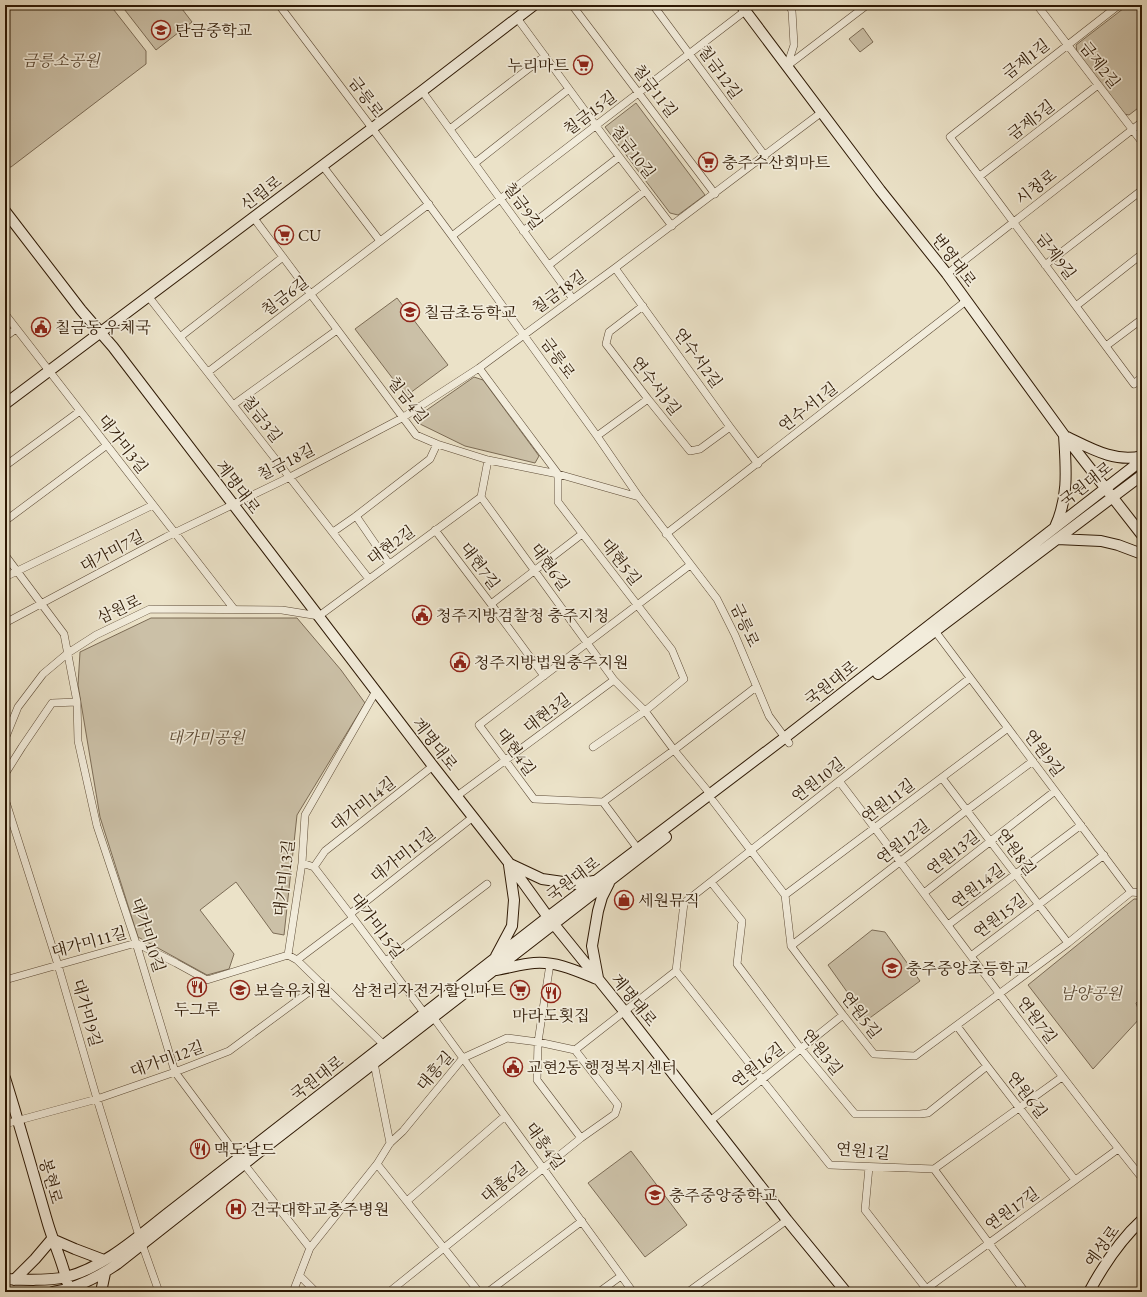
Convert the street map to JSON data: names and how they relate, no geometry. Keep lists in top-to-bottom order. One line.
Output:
{"streets":{"street":["금제1길","금제2길","칠금12길","칠금11길","금릉로","칠금15길","금제5길","칠금10길","시청로","신립로","칠금9길","금제9길","번영대로","칠금18길","칠금6길","연수서2길","연수서3길","칠금4길","연수서1길","칠금3길","대가미3길","국원대로","계명대로","대현2길","대가미7길","대현5길","대현7길","대현6길","삼원로","대현3길","대현4길","연원9길","연원10길","연원11길","대가미14길","연원12길","연원8길","연원13길","대가미11길","대가미13길","연원14길","연원15길","대가미15길","대가미10길","대가미9길","연원5길","연원7길","연원3길","대가미12길","연원16길","대흥길","연원6길","대흥4길","연원1길","봉현로","대흥6길","연원17길","예성로"]},"crossings":[["금제1길","금제2길"],["금제1길","금제9길"],["금제2길","금제5길"],["금제2길","시청로"],["칠금12길","칠금15길"],["칠금12길","칠금18길"],["칠금11길","칠금15길"],["칠금11길","칠금18길"],["금릉로","칠금15길"],["금릉로","신립로"],["금릉로","칠금18길"],["금릉로","칠금6길"],["금릉로","칠금4길"],["금릉로","연수서1길"],["금릉로","국원대로"],["금릉로","대현4길"],["칠금15길","칠금10길"],["칠금15길","칠금9길"],["칠금15길","번영대로"],["금제5길","금제9길"],["칠금10길","신립로"],["칠금10길","칠금18길"],["시청로","금제9길"],["시청로","번영대로"],["신립로","칠금9길"],["신립로","칠금4길"],["신립로","칠금3길"],["신립로","대가미3길"],["신립로","계명대로"],["칠금9길","칠금18길"],["번영대로","칠금18길"],["번영대로","연수서1길"],["번영대로","국원대로"],["칠금18길","연수서2길"],["칠금18길","칠금4길"],["칠금18길","칠금3길"],["칠금18길","계명대로"],["칠금18길","대가미7길"],["칠금6길","칠금4길"],["칠금6길","칠금3길"],["연수서2길","연수서3길"],["연수서2길","연수서1길"],["칠금4길","대현5길"],["칠금3길","대현2길"],["대가미3길","대가미7길"],["대가미3길","삼원로"],["국원대로","계명대로"],["국원대로","대현6길"],["국원대로","연원9길"],["국원대로","대가미15길"],["국원대로","대가미10길"],["국원대로","대가미9길"],["국원대로","대흥4길"],["국원대로","봉현로"],["계명대로","대현2길"],["계명대로","대가미7길"],["계명대로","삼원로"],["계명대로","대현3길"],["계명대로","대가미14길"],["계명대로","대가미11길"],["계명대로","대가미13길"],["계명대로","연원16길"],["대현2길","대현7길"],["대현2길","대현6길"],["대현2길","삼원로"],["대가미7길","대가미10길"],["대현5길","대현6길"],["대현5길","대현4길"],["대현7길","대현4길"],["대현6길","대현3길"],["대현6길","대현4길"],["삼원로","대가미10길"],["대현3길","대현4길"],["연원9길","연원10길"],["연원9길","연원11길"],["연원9길","연원12길"],["연원9길","연원13길"],["연원9길","연원14길"],["연원9길","연원15길"],["연원9길","연원5길"],["연원10길","연원7길"],["연원10길","연원3길"],["연원10길","연원1길"],["연원11길","연원8길"],["연원11길","연원7길"],["대가미14길","대가미15길"],["연원12길","연원8길"],["연원12길","연원5길"],["연원12길","연원7길"],["연원8길","연원13길"],["연원8길","연원14길"],["연원8길","연원15길"],["연원8길","연원5길"],["연원13길","연원7길"],["대가미11길","대가미13길"],["대가미11길","대가미15길"],["대가미11길","대가미10길"],["대가미11길","대가미9길"],["연원14길","연원7길"],["연원15길","연원7길"],["대가미15길","대흥4길"],["대가미10길","대가미12길"],["대가미10길","대흥길"],["대가미9길","대가미12길"],["연원5길","연원7길"],["연원5길","연원16길"],["연원5길","연원6길"],["연원7길","연원17길"],["연원3길","연원16길"],["연원3길","연원6길"],["대가미12길","봉현로"],["연원16길","연원1길"],["대흥길","대흥4길"],["대흥길","대흥6길"],["연원6길","연원17길"],["대흥4길","대흥6길"]],"parks":["금릉소공원","대가미공원","남양공원"],"places":{"school or university":["탄금중학교","칠금초등학교","충주중앙초등학교","보슬유치원","충주중앙중학교"],"supermarket":["누리마트","충주수산회마트","CU","삼천리자전거할인마트"],"public building":["칠금동 우체국","청주지방검찰청 충주지청","청주지방법원충주지원","교현2동 행정복지센터"],"shop":["세원뮤직"],"restaurant":["두그루","마라도횟집","맥도날드"],"hospital":["건국대학교충주병원"]}}
